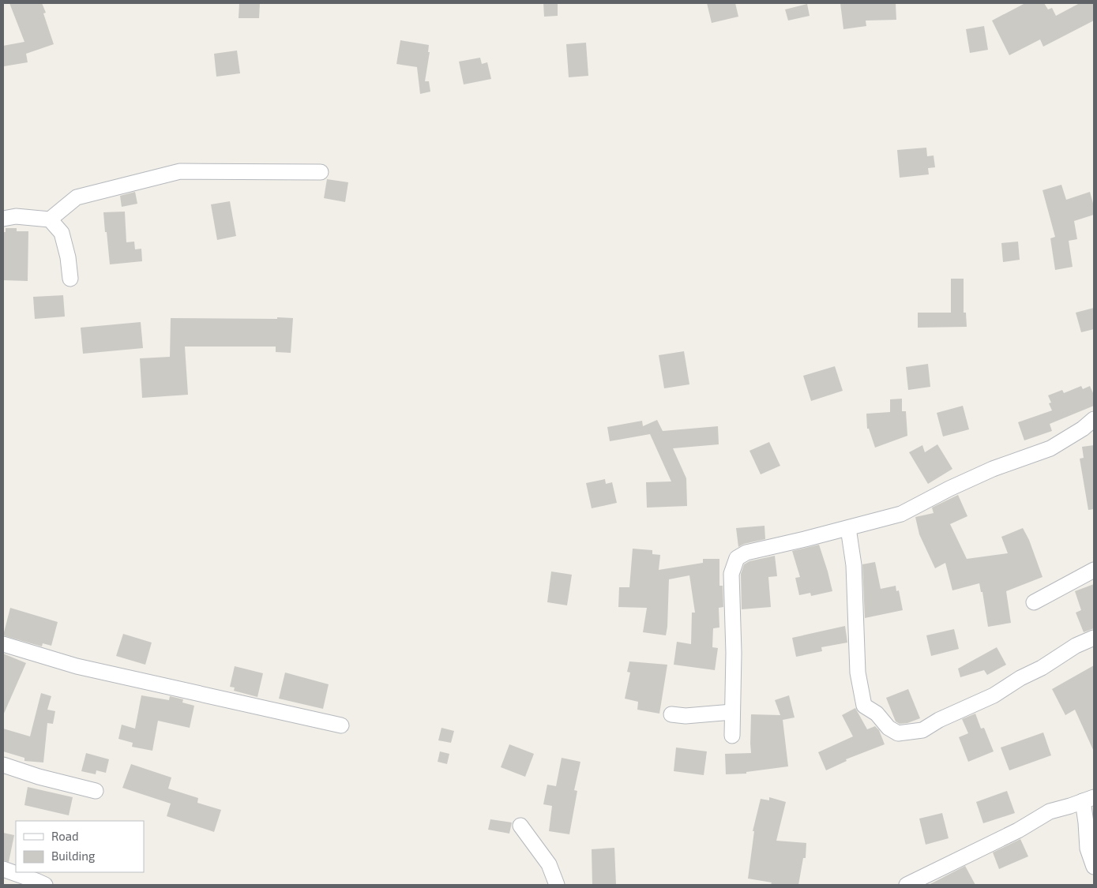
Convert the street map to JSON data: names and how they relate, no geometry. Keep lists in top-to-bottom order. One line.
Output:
{"legend":["Road","Building"]}
